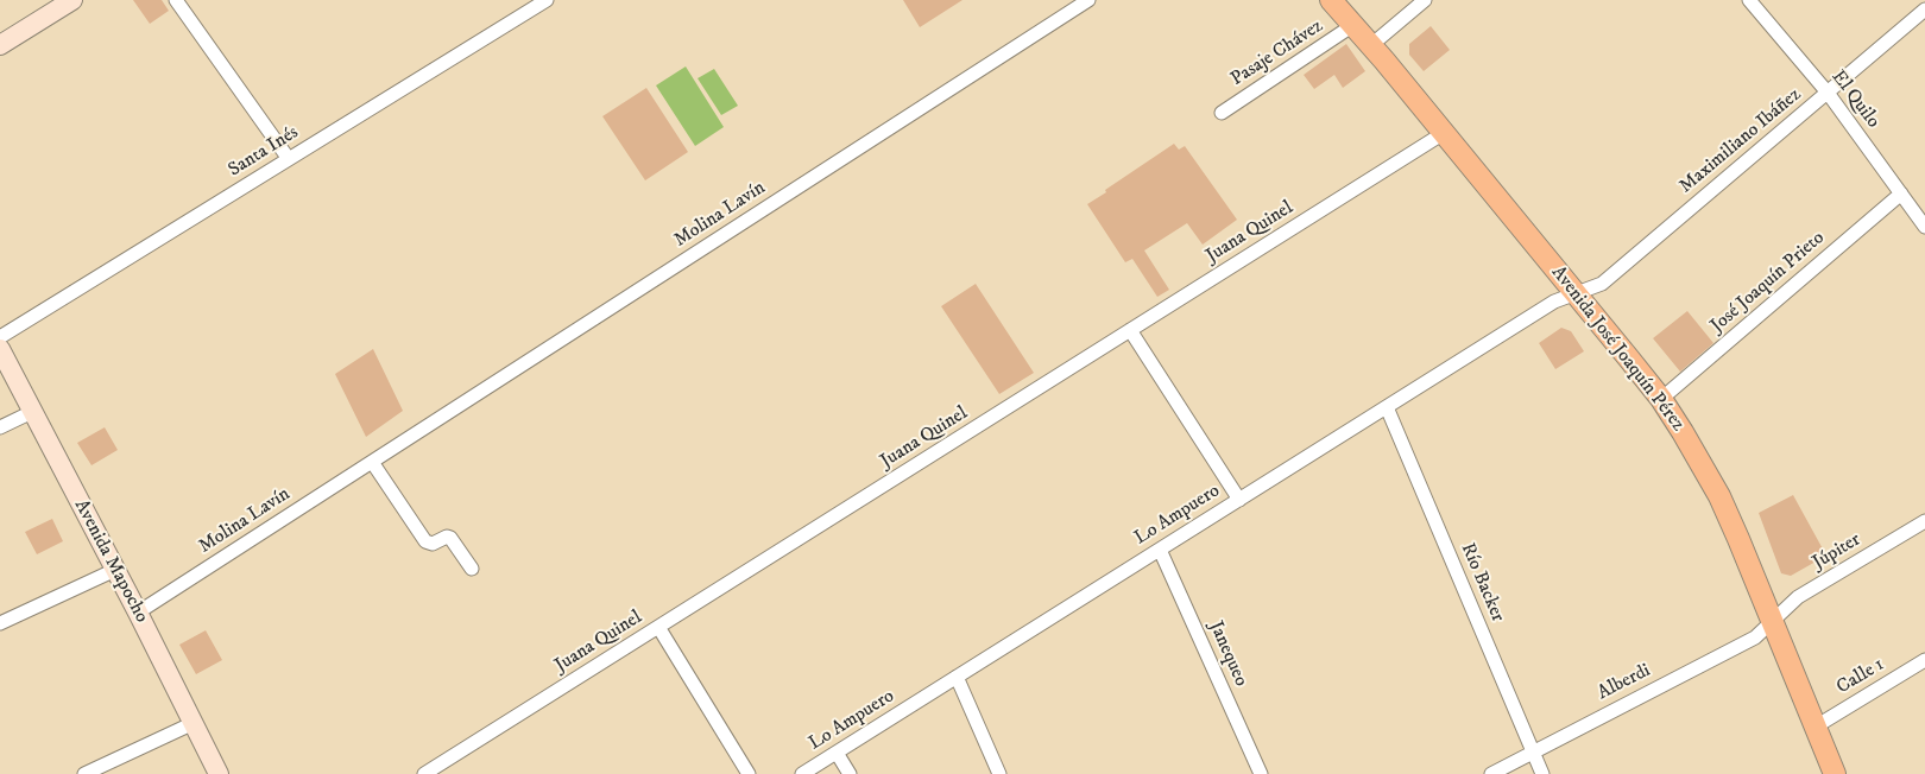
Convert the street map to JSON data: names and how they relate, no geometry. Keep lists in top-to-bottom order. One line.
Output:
{"streets":{"main road":["Avenida José Joaquín Pérez","Avenida Mapocho"],"street":["Pasaje Chávez","El Quilo","Maximiliano Ibáñez","Santa Inés","Molina Lavín","Juana Quinel","José Joaquín Prieto","Lo Ampuero","Júpiter","Río Backer","Janequeo","Calle 1","Alberdi"]},"crossings":[["Pasaje Chávez","Avenida José Joaquín Pérez"],["El Quilo","Maximiliano Ibáñez"],["El Quilo","José Joaquín Prieto"],["Maximiliano Ibáñez","Avenida José Joaquín Pérez"],["Maximiliano Ibáñez","Lo Ampuero"],["Molina Lavín","Avenida Mapocho"],["Juana Quinel","Avenida José Joaquín Pérez"],["José Joaquín Prieto","Avenida José Joaquín Pérez"],["Avenida José Joaquín Pérez","Lo Ampuero"],["Avenida José Joaquín Pérez","Júpiter"],["Avenida José Joaquín Pérez","Calle 1"],["Avenida José Joaquín Pérez","Alberdi"],["Lo Ampuero","Río Backer"],["Lo Ampuero","Janequeo"],["Júpiter","Alberdi"],["Río Backer","Alberdi"]]}
